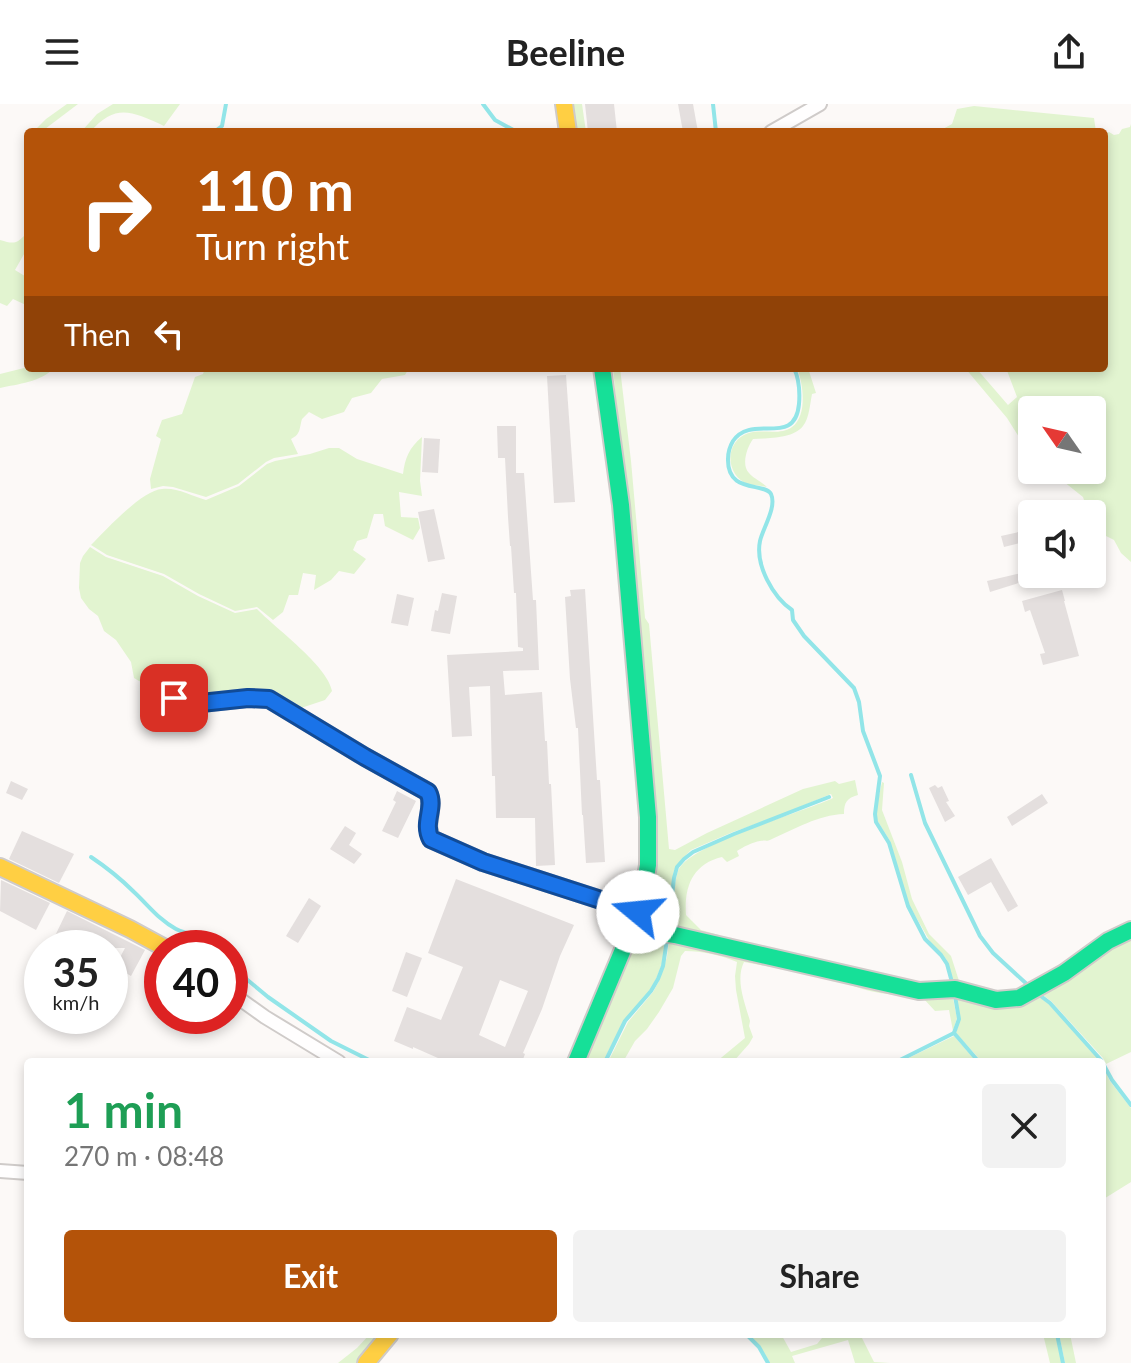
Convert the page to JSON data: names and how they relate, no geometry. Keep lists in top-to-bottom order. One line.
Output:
{"north":"top left","page":{"header":"Beeline","turn":["110 m","Turn right"],"then":"Then","speed":"35 km/h","limit":"40","heading":["1 min","270 m · 08:48"],"buttons":["Exit","Share"]}}
